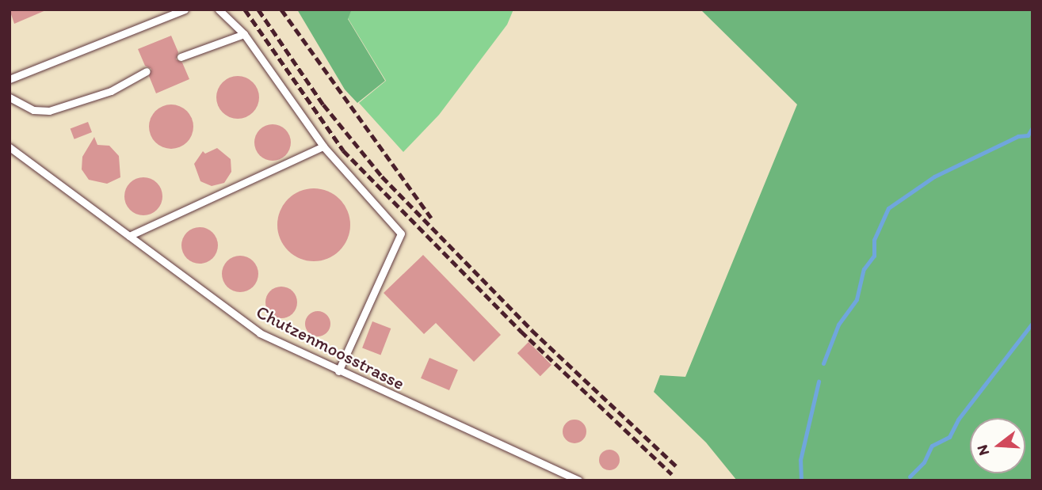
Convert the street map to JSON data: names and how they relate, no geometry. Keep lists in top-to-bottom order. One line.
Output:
{"streets":{"lane":["Chutzenmoosstrasse"]},"north":"left"}
